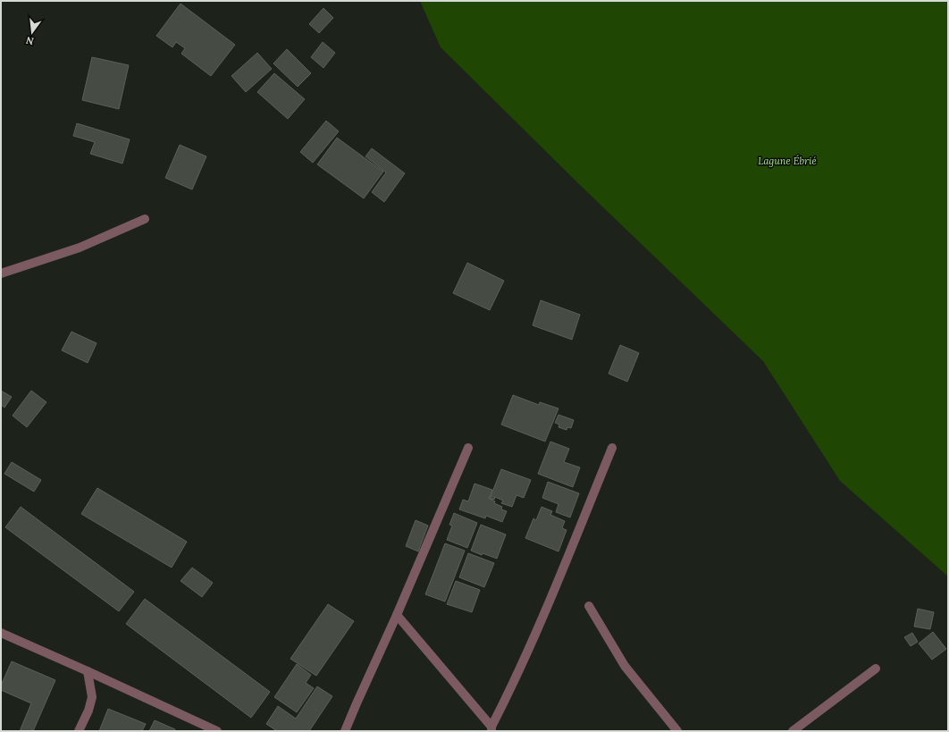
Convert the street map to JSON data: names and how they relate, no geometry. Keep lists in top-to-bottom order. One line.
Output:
{"water":["Lagune Ébrié"],"north":"bottom"}
